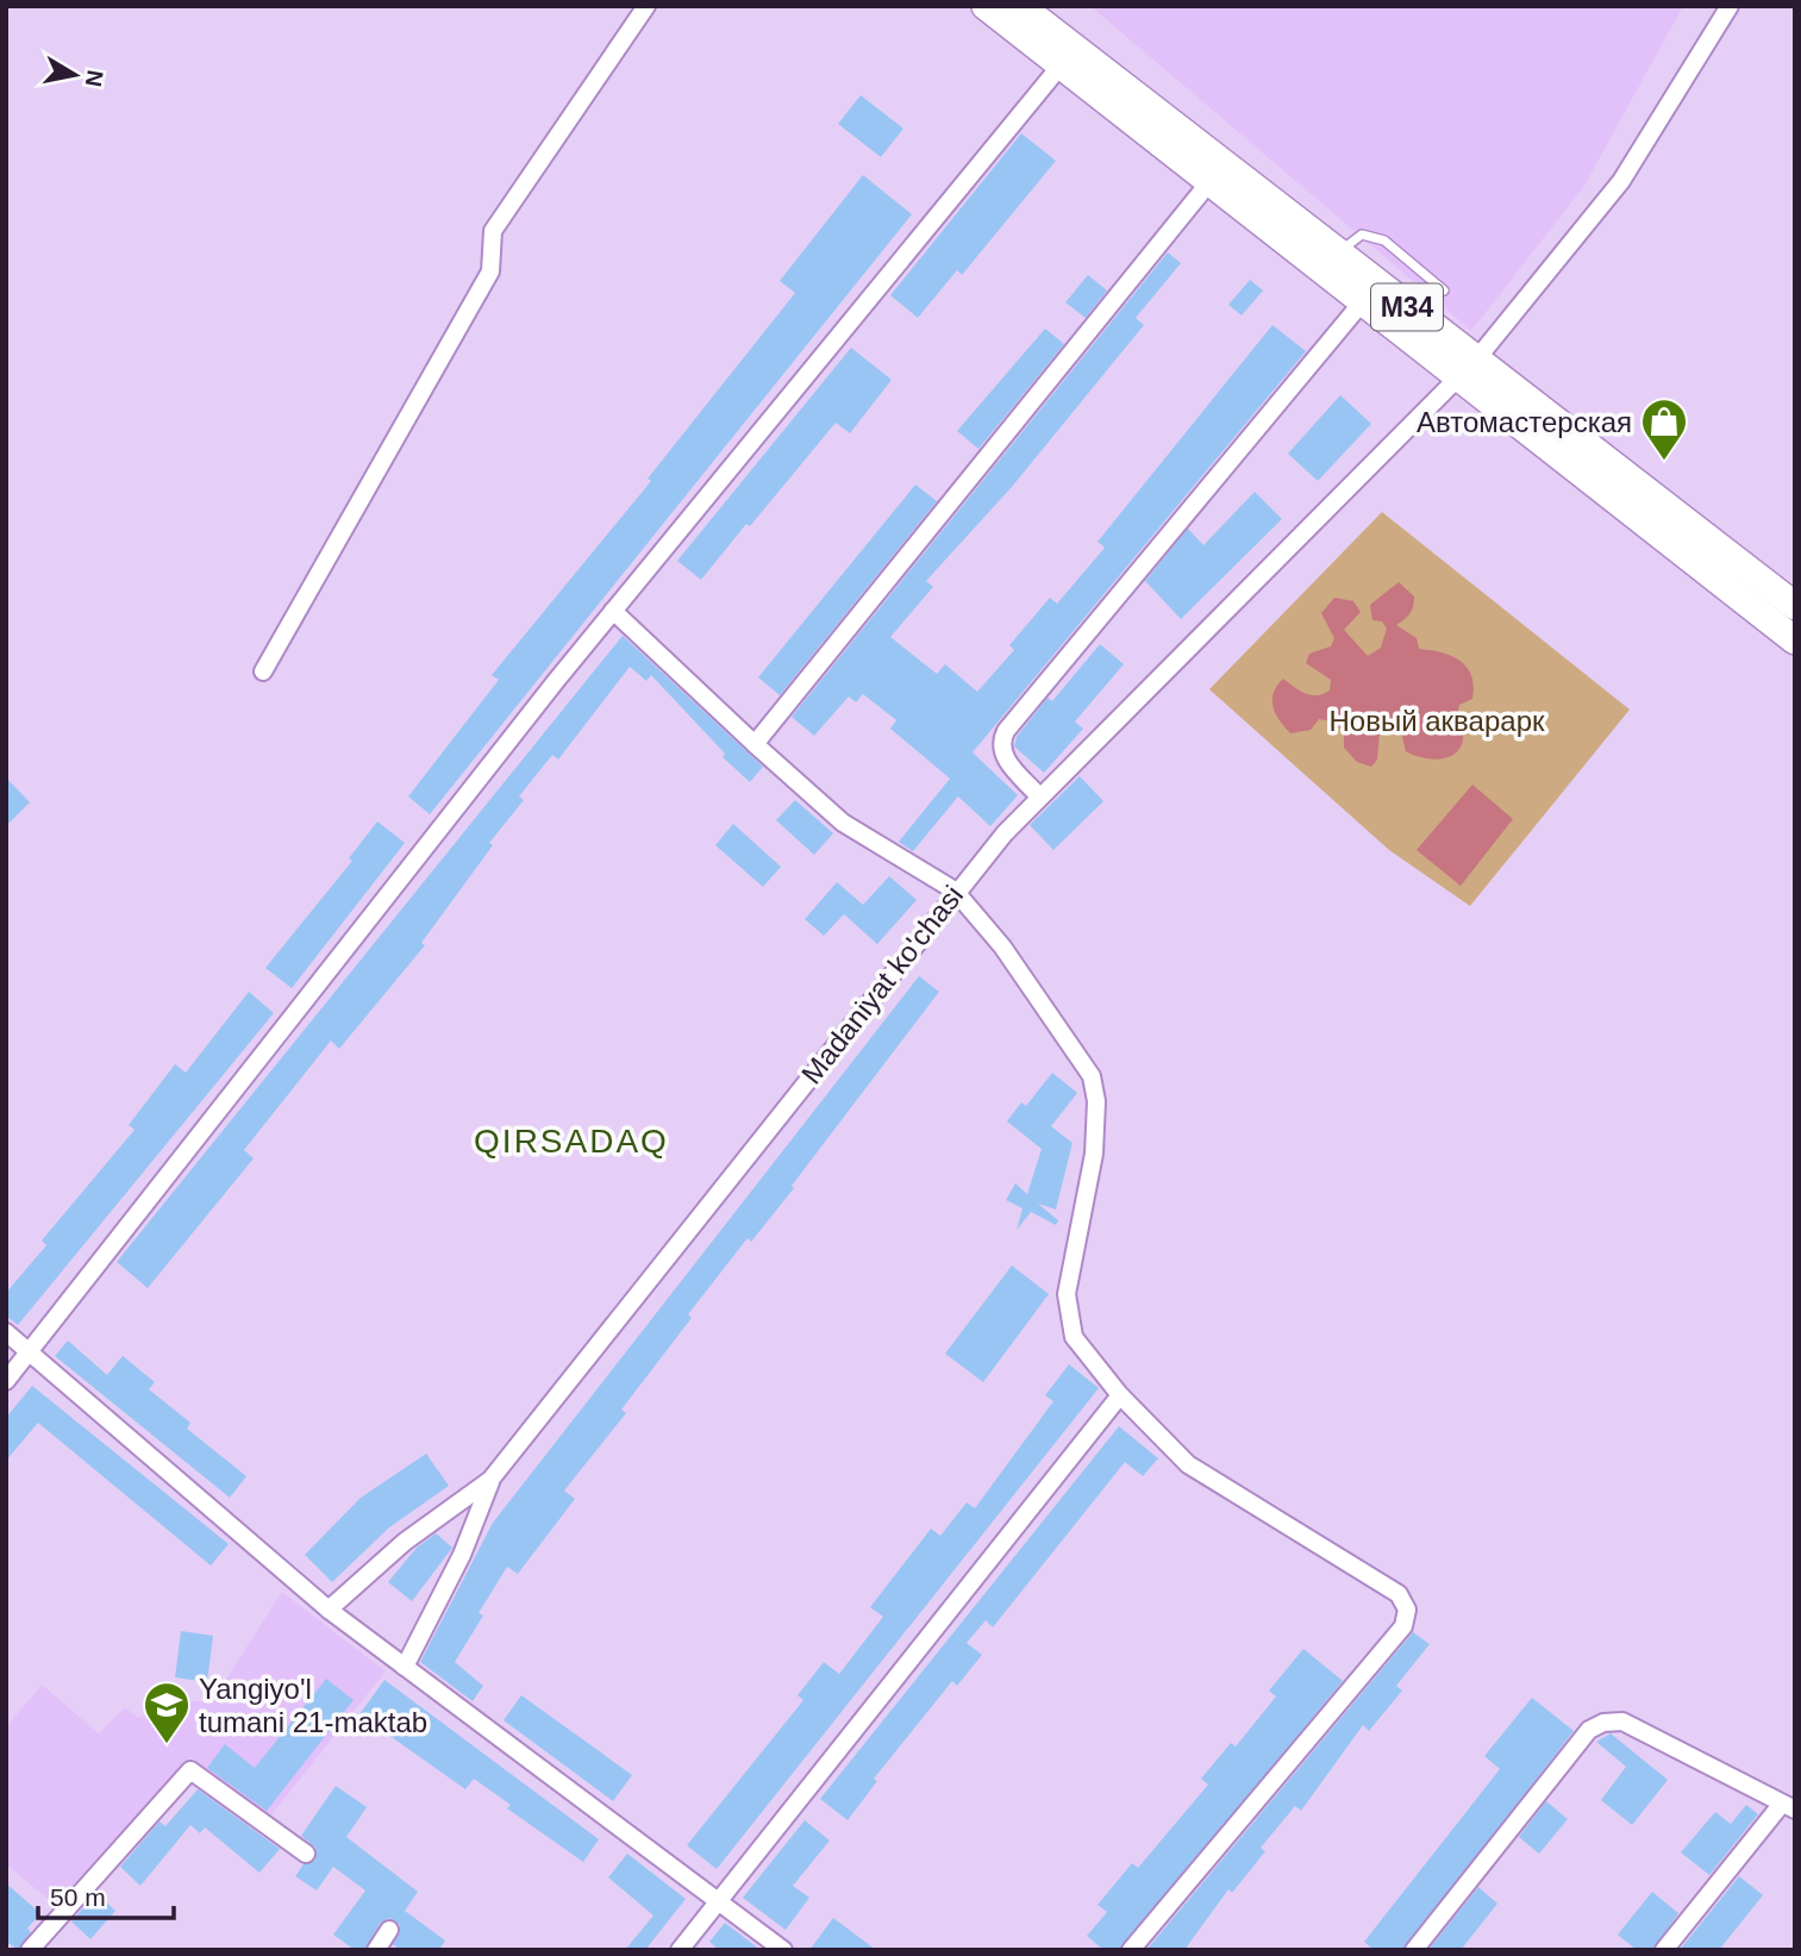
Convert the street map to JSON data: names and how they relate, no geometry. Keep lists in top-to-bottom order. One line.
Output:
{"streets":{"main road":["M34"],"street":["Madaniyat ko'chasi"]},"crossings":[["M34","Madaniyat ko'chasi"]],"districts":["QIRSADAQ"],"parks":["Новый акварарк"],"places":{"shop":["Автомастерская"],"school or university":["Yangiyo'l tumani 21-maktab"]},"scale_bar":"50 m","north":"right"}
